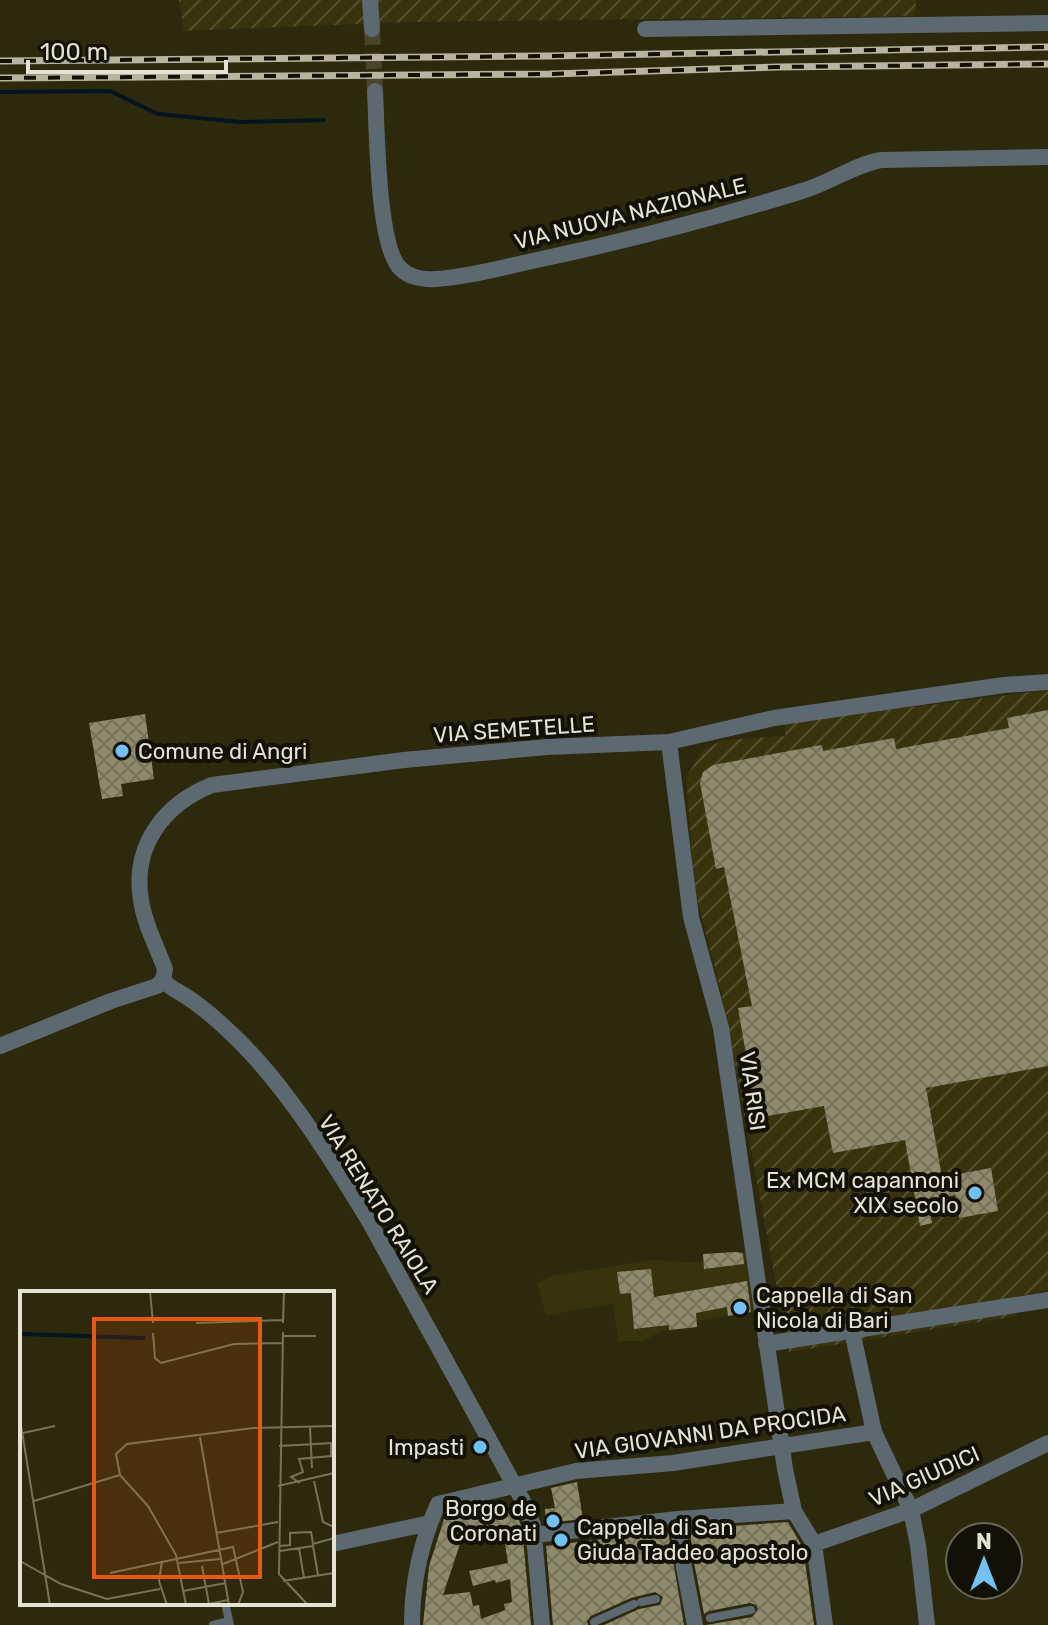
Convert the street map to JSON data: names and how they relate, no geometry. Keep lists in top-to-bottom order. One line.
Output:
{"streets":{"street":["VIA NUOVA NAZIONALE","VIA SEMETELLE","VIA RISI","VIA RENATO RAIOLA","VIA GIOVANNI DA PROCIDA","VIA GIUDICI"]},"crossings":[["VIA SEMETELLE","VIA RISI"],["VIA SEMETELLE","VIA RENATO RAIOLA"],["VIA RISI","VIA GIOVANNI DA PROCIDA"],["VIA RENATO RAIOLA","VIA GIOVANNI DA PROCIDA"],["VIA GIOVANNI DA PROCIDA","VIA GIUDICI"]],"places":["Comune di Angri","Ex MCM capannoni XIX secolo","Cappella di San Nicola di Bari","Impasti","Borgo de Coronati","Cappella di San Giuda Taddeo apostolo"],"scale_bar":"100 m","north":"top"}
